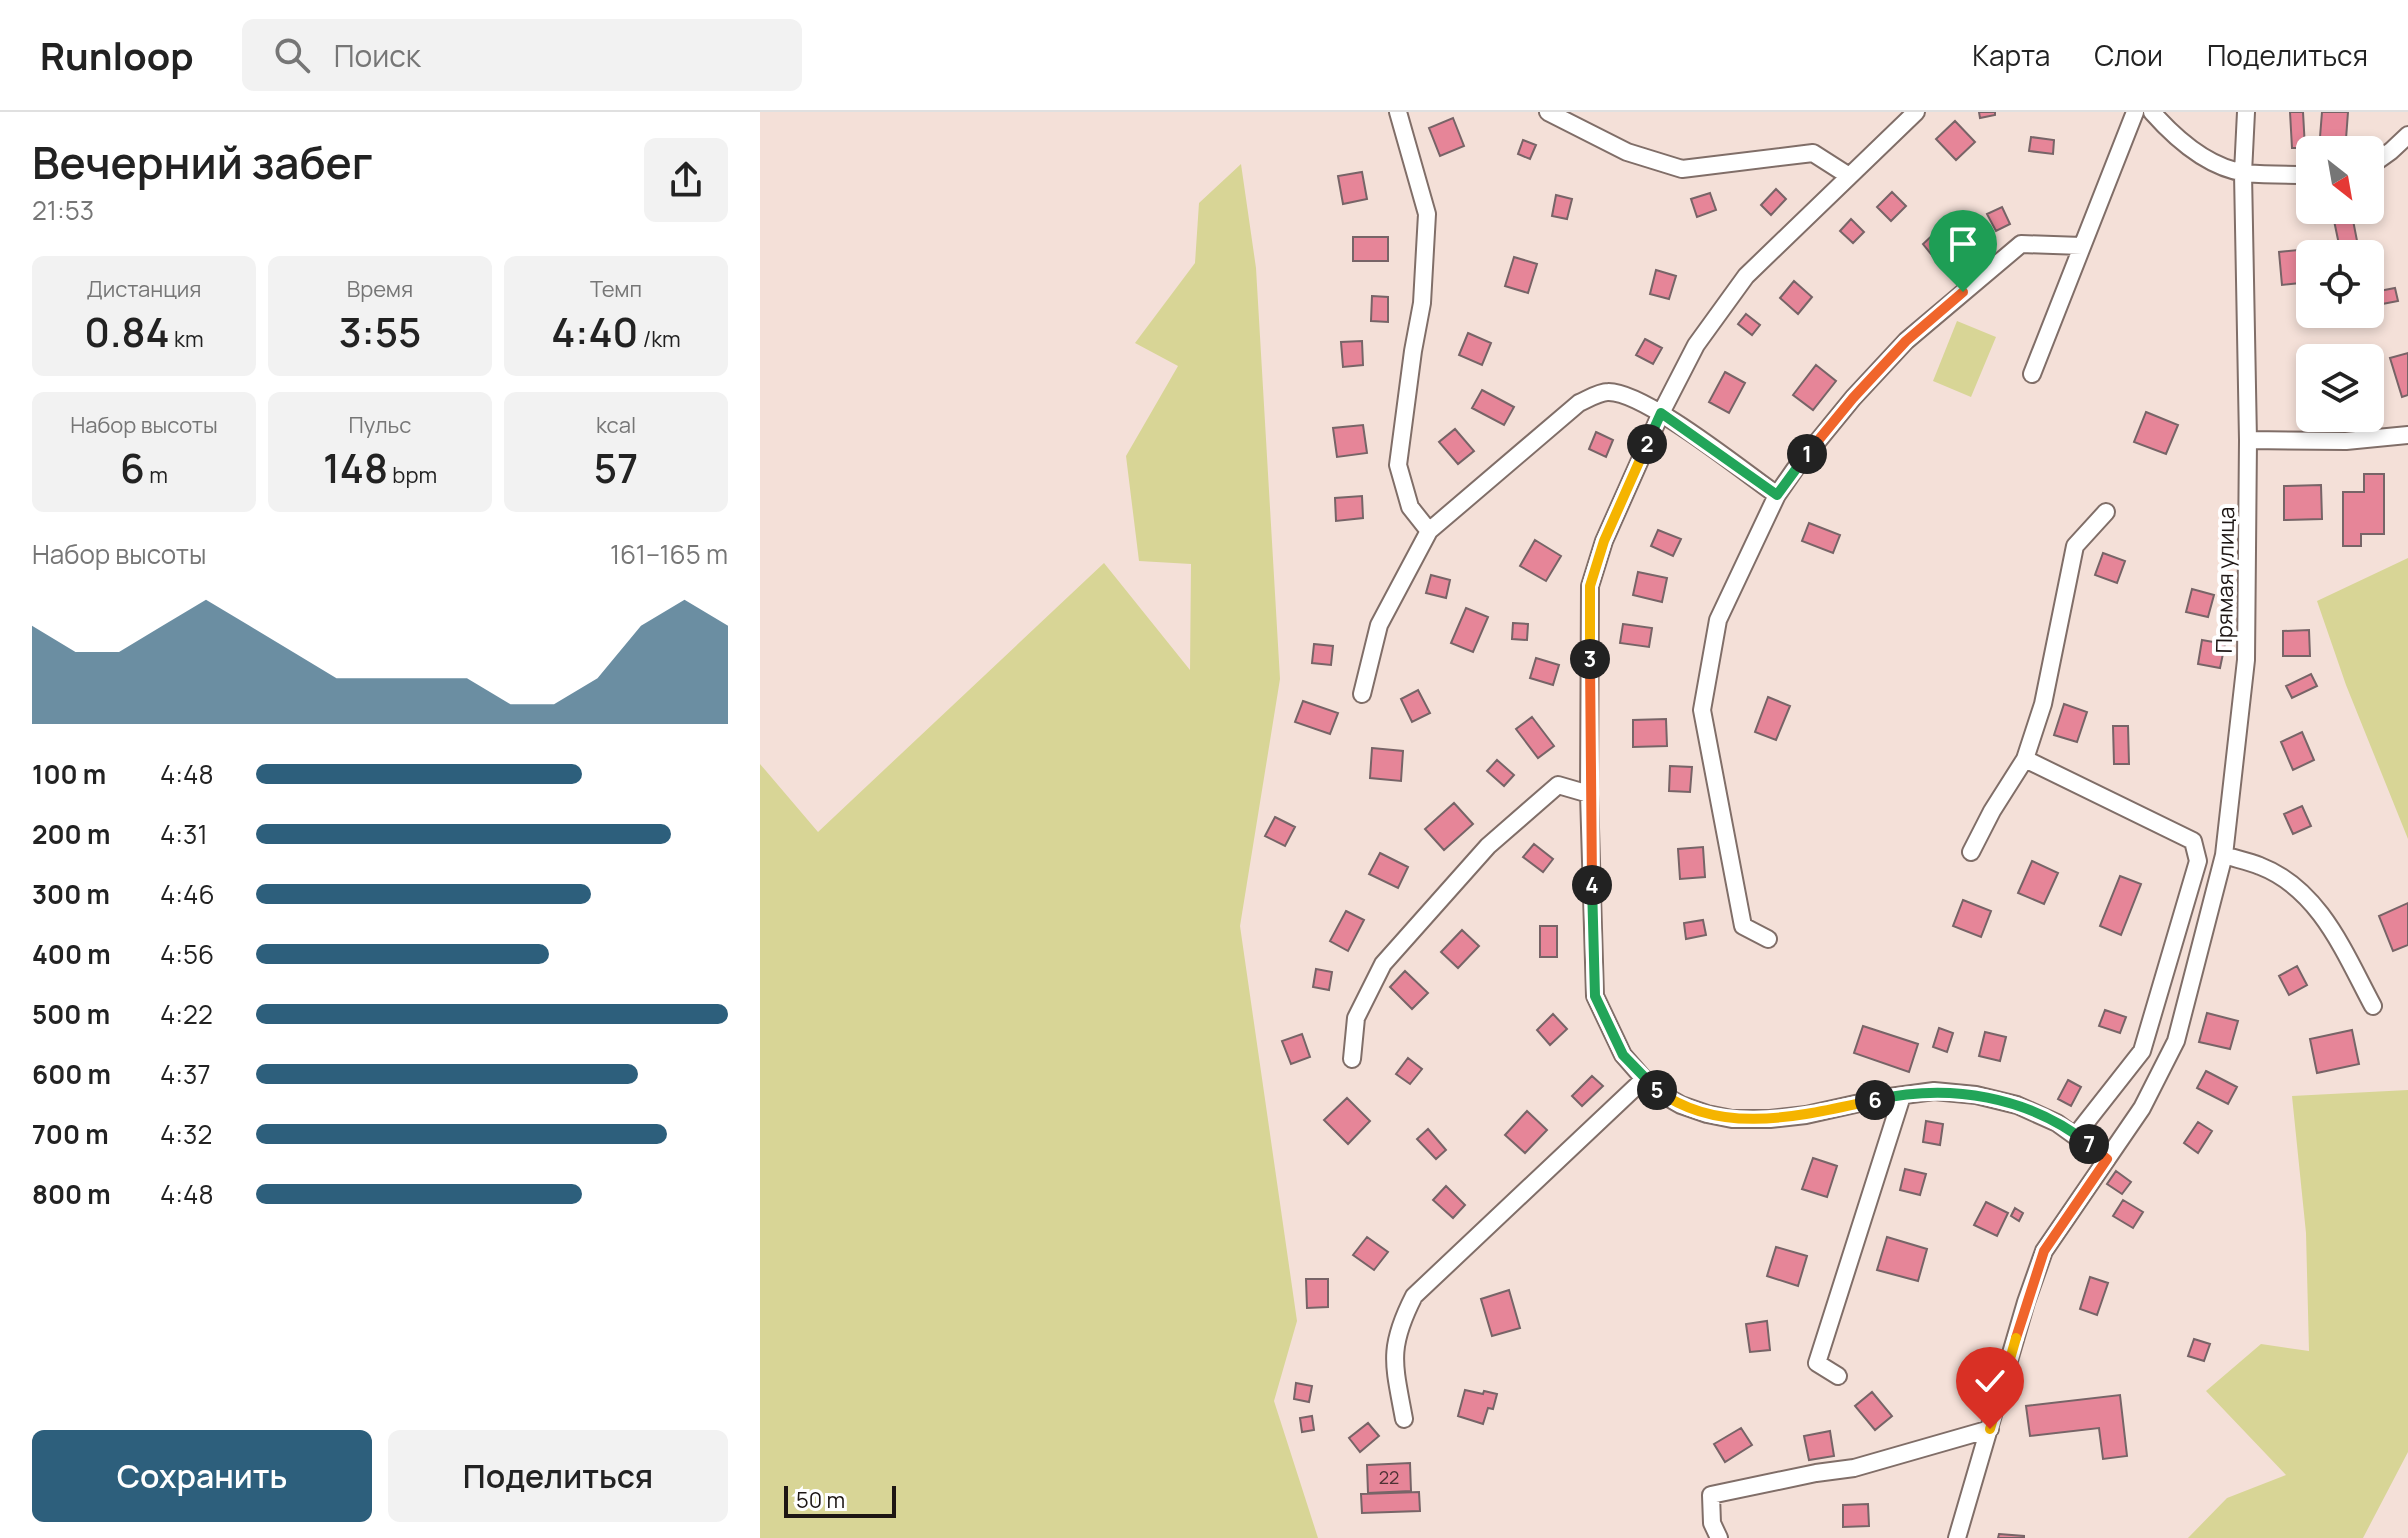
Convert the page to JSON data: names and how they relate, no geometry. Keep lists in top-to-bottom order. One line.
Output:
{"streets":{"street":["Прямая улица"]},"house_numbers":["22"],"scale_bar":"50 m","north":"bottom right","page":{"header":"Runloop","search":"Поиск","nav":["Карта","Слои","Поделиться"],"heading":["Вечерний забег","21:53"],"stats":[["Дистанция","0.84 km"],["Время","3:55"],["Темп","4:40 /km"],["Набор высоты","6 m"],["Пульс","148 bpm"],["kcal","57"]],"pins":["2","1","3","4","5","6","7"],"chart":["Набор высоты","161–165 m"],"list":[{"name":"100 m","note":"4:48"},{"name":"200 m","note":"4:31"},{"name":"300 m","note":"4:46"},{"name":"400 m","note":"4:56"},{"name":"500 m","note":"4:22"},{"name":"600 m","note":"4:37"},{"name":"700 m","note":"4:32"},{"name":"800 m","note":"4:48"}],"buttons":["Сохранить","Поделиться"],"scale":"50 m"}}
